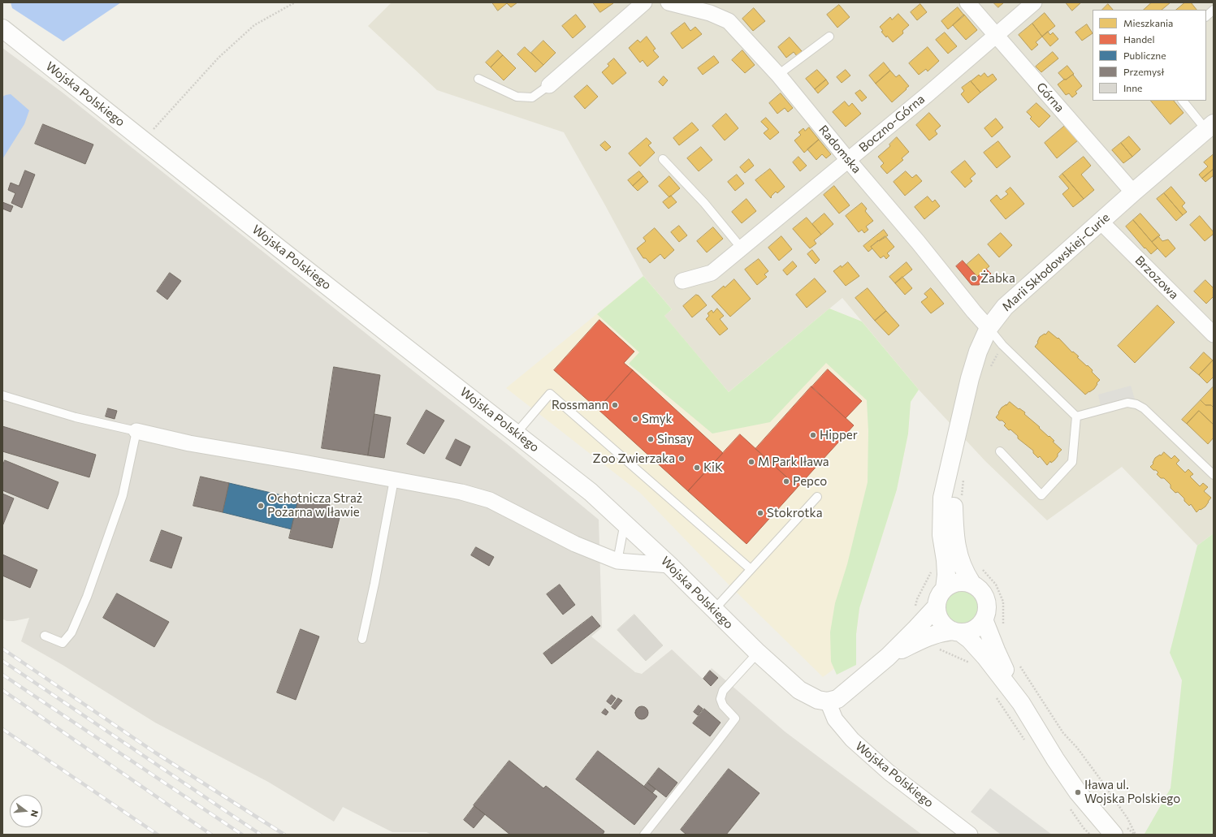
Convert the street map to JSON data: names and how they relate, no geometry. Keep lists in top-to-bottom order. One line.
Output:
{"streets":{"street":["Wojska Polskiego","Górna","Boczno-Górna","Radomska","Marii Skłodowskiej-Curie","Brzozowa"]},"crossings":[["Górna","Boczno-Górna"],["Górna","Marii Skłodowskiej-Curie"],["Boczno-Górna","Radomska"],["Radomska","Marii Skłodowskiej-Curie"],["Marii Skłodowskiej-Curie","Brzozowa"]],"places":["Żabka","Rossmann","Smyk","Hipper","Sinsay","Zoo Zwierzaka","M Park Iława","KiK","Pepco","Ochotnicza Straż Pożarna w Iławie","Stokrotka","Iława ul. Wojska Polskiego"],"legend":["Mieszkania","Handel","Publiczne","Przemysł","Inne"],"north":"right"}
